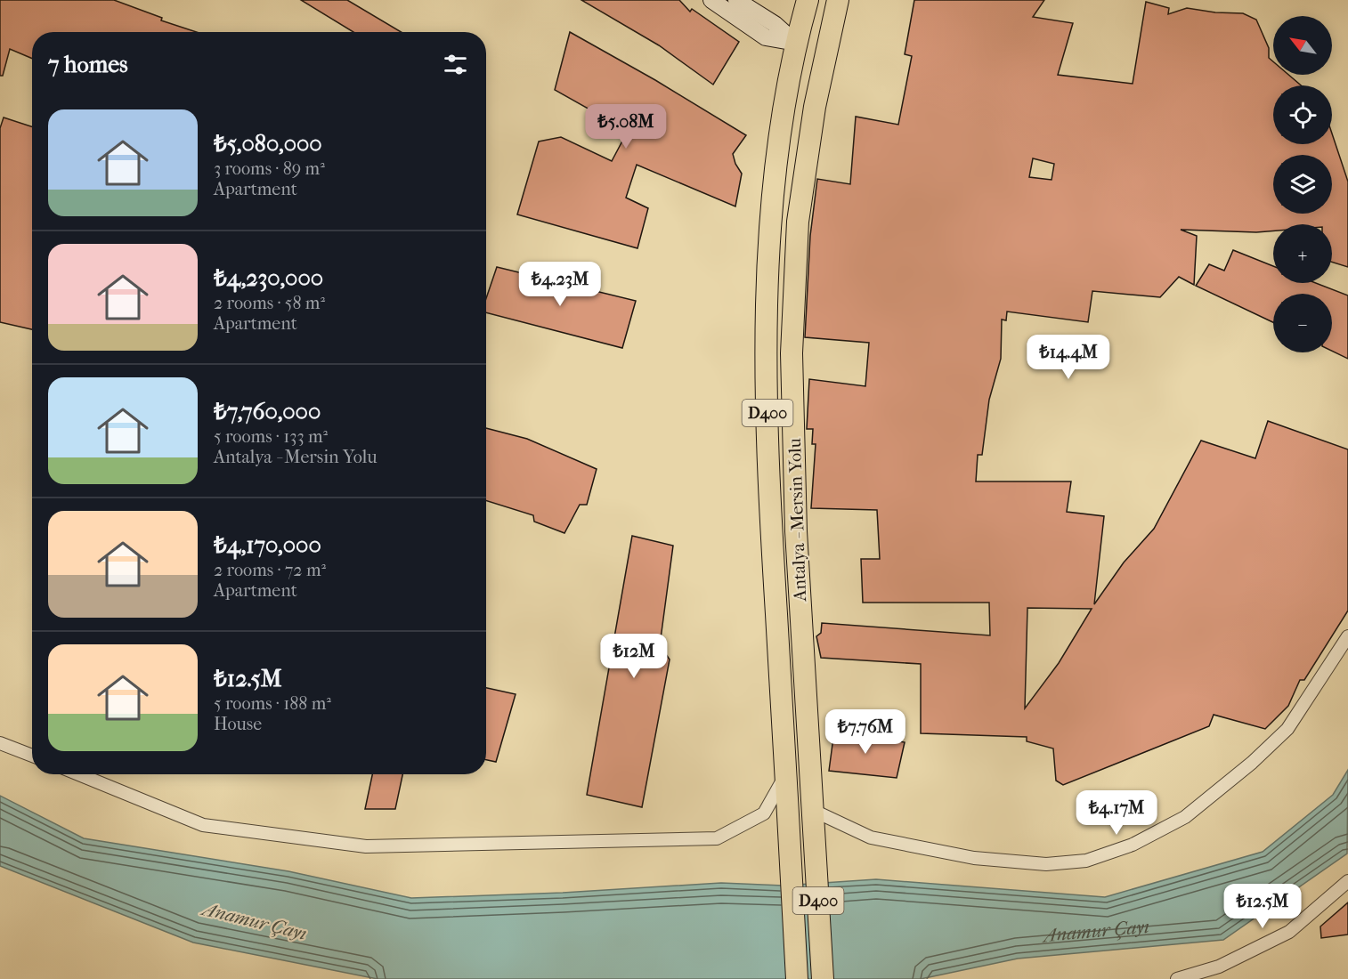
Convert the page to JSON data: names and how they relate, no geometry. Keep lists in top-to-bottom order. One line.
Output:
{"streets":{"highway":["D400","Antalya - Mersin Yolu"]},"water":["Anamur Çayı"],"north":"top left","page":{"map_buttons":["+","−"],"heading":"7 homes","list":[{"name":"₺5,080,000","note":"3 rooms · 89 m² · Apartment"},{"name":"₺4,230,000","note":"2 rooms · 58 m² · Apartment"},{"name":"₺7,760,000","note":"5 rooms · 133 m² · Antalya - Mersin Yolu"},{"name":"₺4,170,000","note":"2 rooms · 72 m² · Apartment"},{"name":"₺12.5M","note":"5 rooms · 188 m² · House"}],"price":["₺5.08M","₺4.23M","₺14.4M","₺12M","₺7.76M","₺4.17M","₺12.5M"]}}
